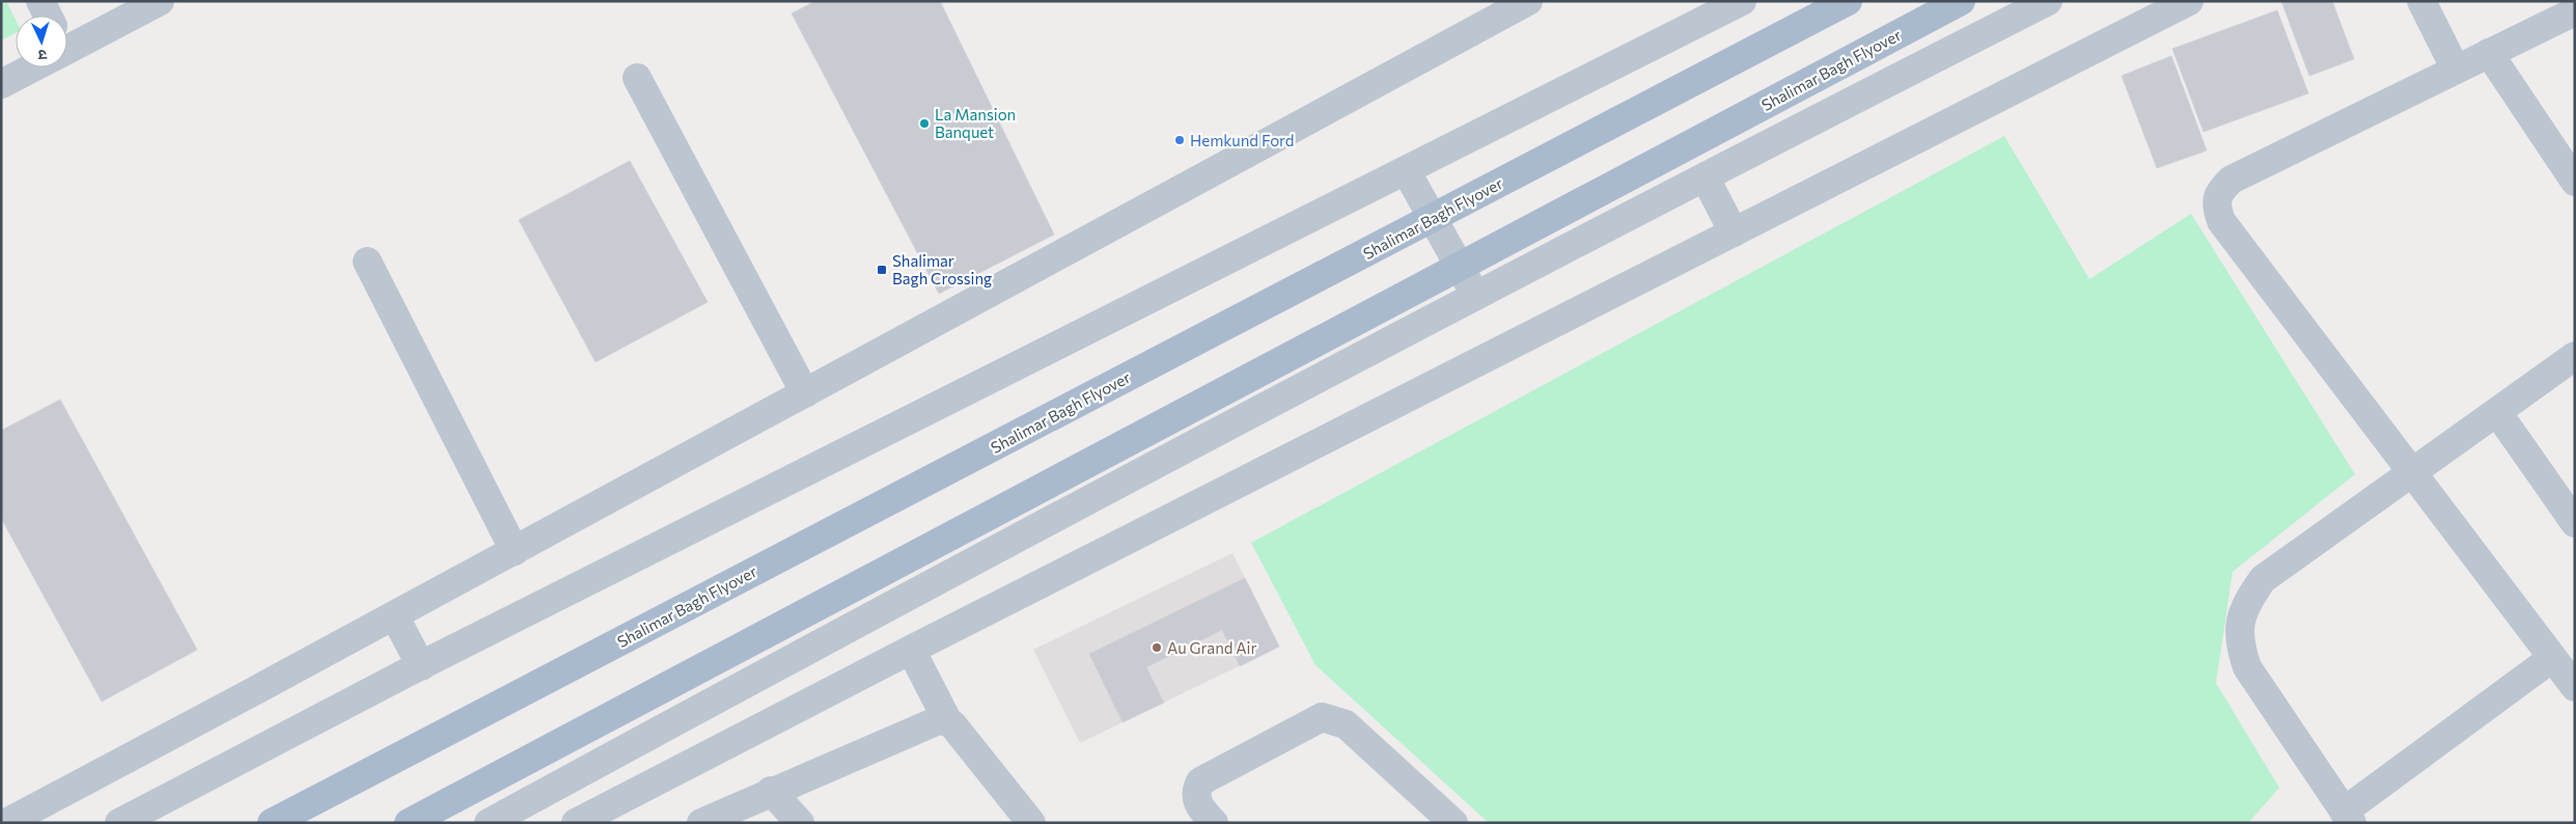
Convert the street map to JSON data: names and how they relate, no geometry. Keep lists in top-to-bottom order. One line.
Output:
{"streets":{"main road":["Shalimar Bagh Flyover"]},"places":{"other":["La Mansion Banquet","Hemkund Ford","Au Grand Air"],"transit":["Shalimar Bagh Crossing"]},"north":"bottom"}
